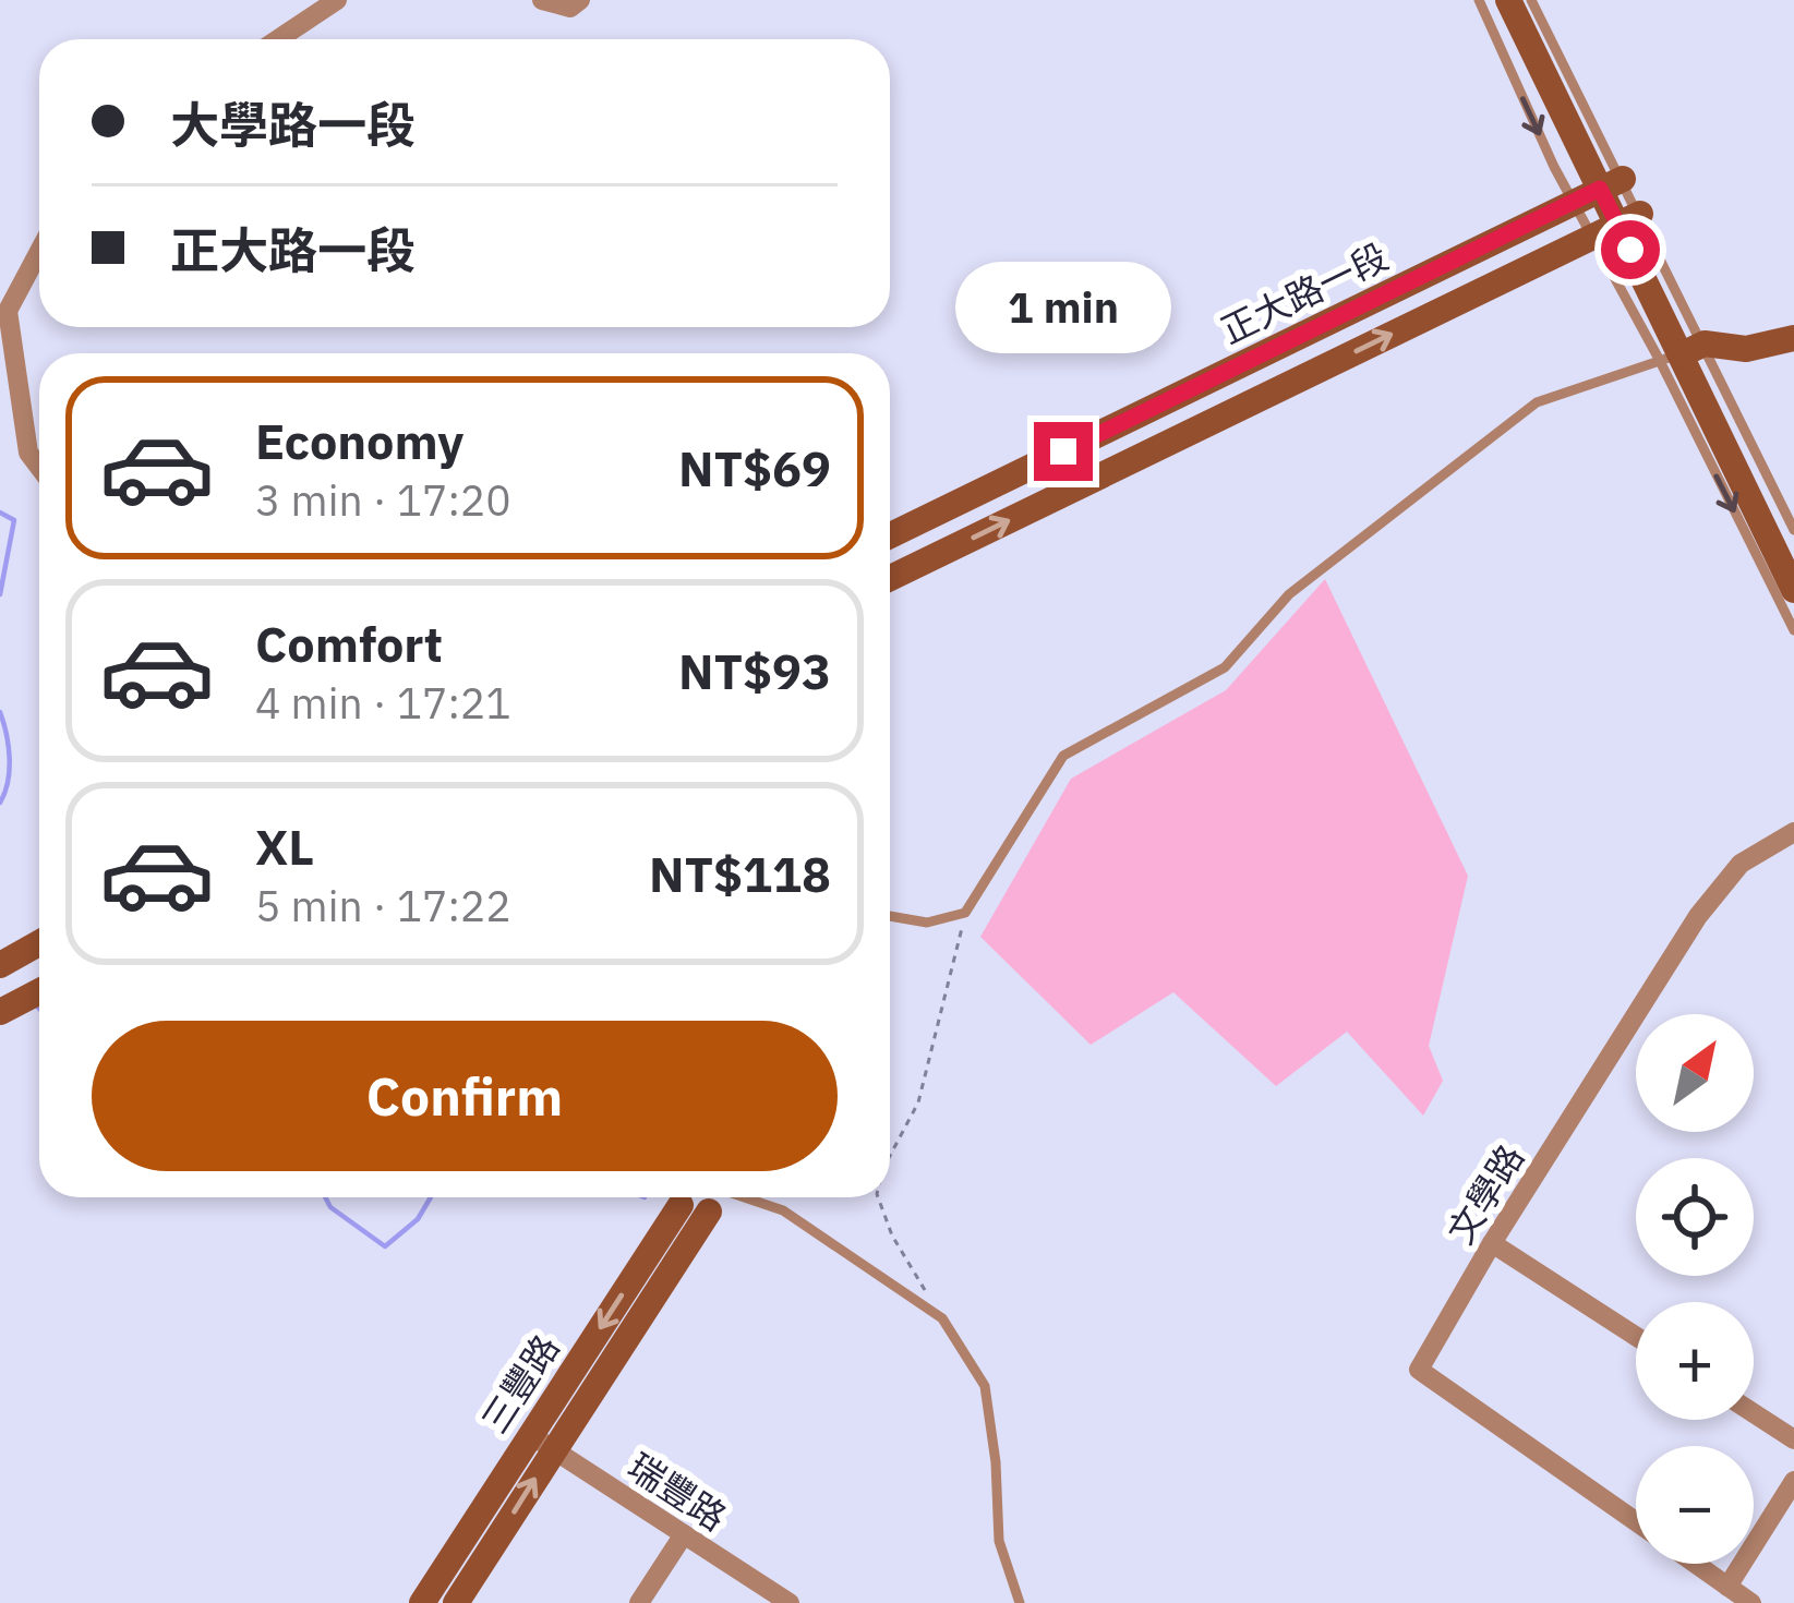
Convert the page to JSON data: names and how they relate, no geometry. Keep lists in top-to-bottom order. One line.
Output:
{"streets":{"main road":["正大路一段","三豐路"],"street":["文學路","瑞豐路"]},"crossings":[["三豐路","瑞豐路"]],"north":"top right","page":{"banner":["大學路一段","正大路一段"],"bubble":"1 min","list":[{"name":"Economy","note":"3 min · 17:20","value":"NT$69"},{"name":"Comfort","note":"4 min · 17:21","value":"NT$93"},{"name":"XL","note":"5 min · 17:22","value":"NT$118"}],"buttons":"Confirm","map_buttons":["+","−"]}}
